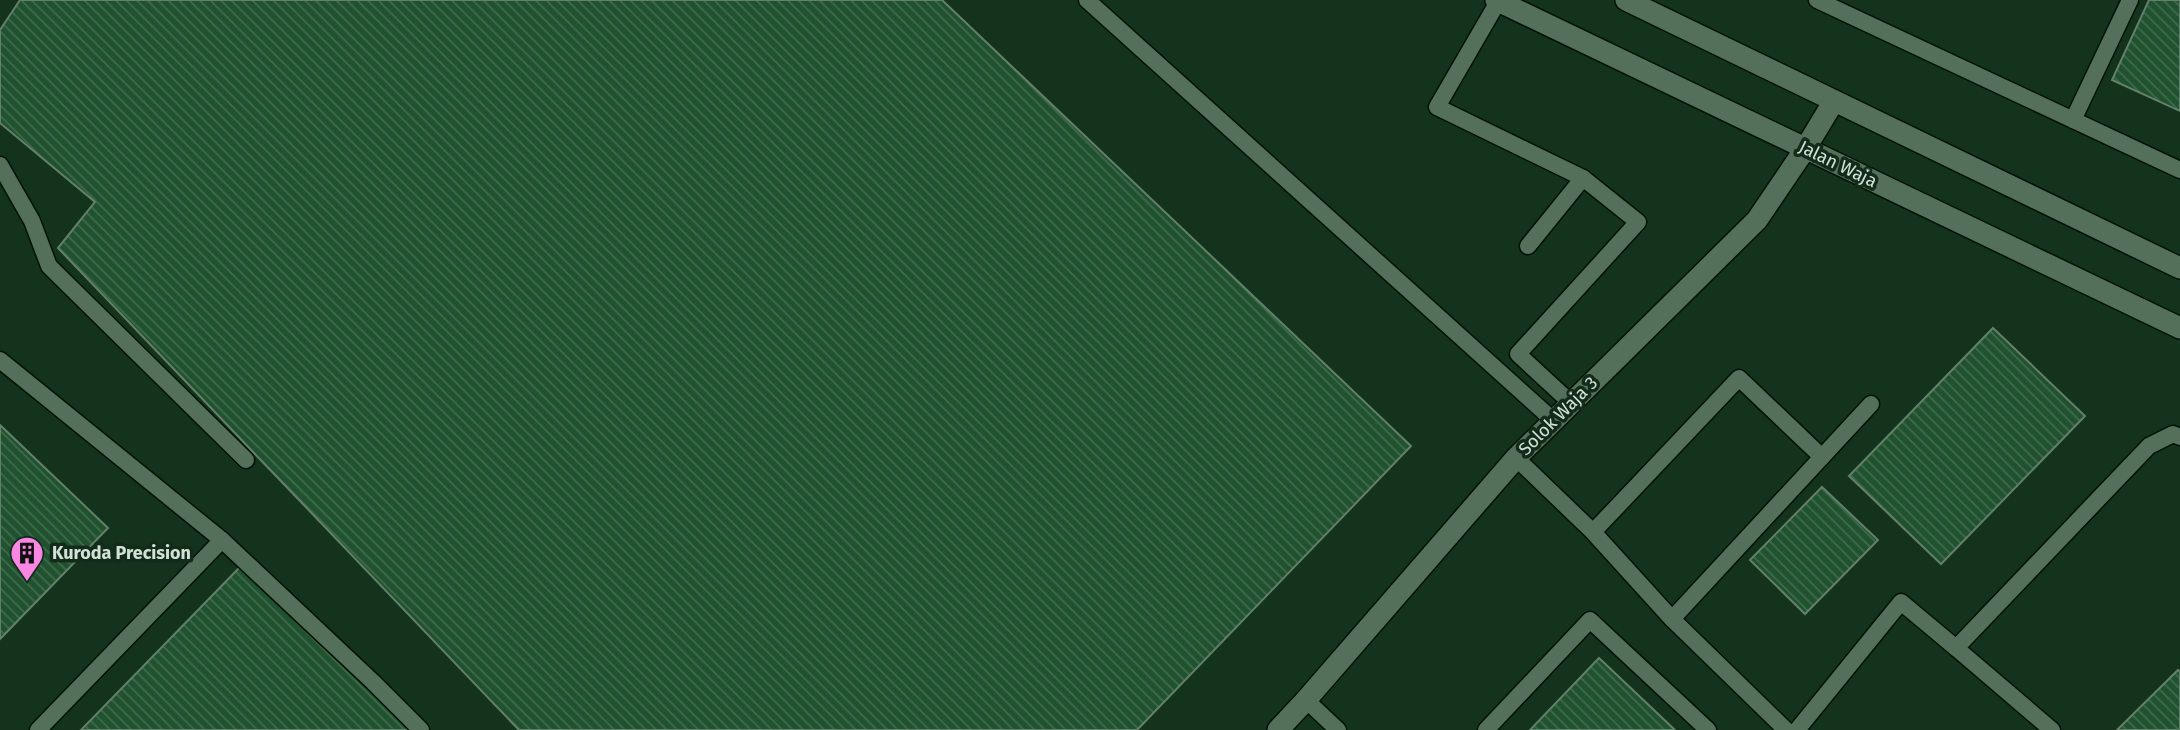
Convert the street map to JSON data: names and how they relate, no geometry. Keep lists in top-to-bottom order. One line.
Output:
{"streets":{"street":["Jalan Waja","Solok Waja 3"]},"crossings":[["Jalan Waja","Solok Waja 3"]],"places":{"building":["Kuroda Precision"]}}
